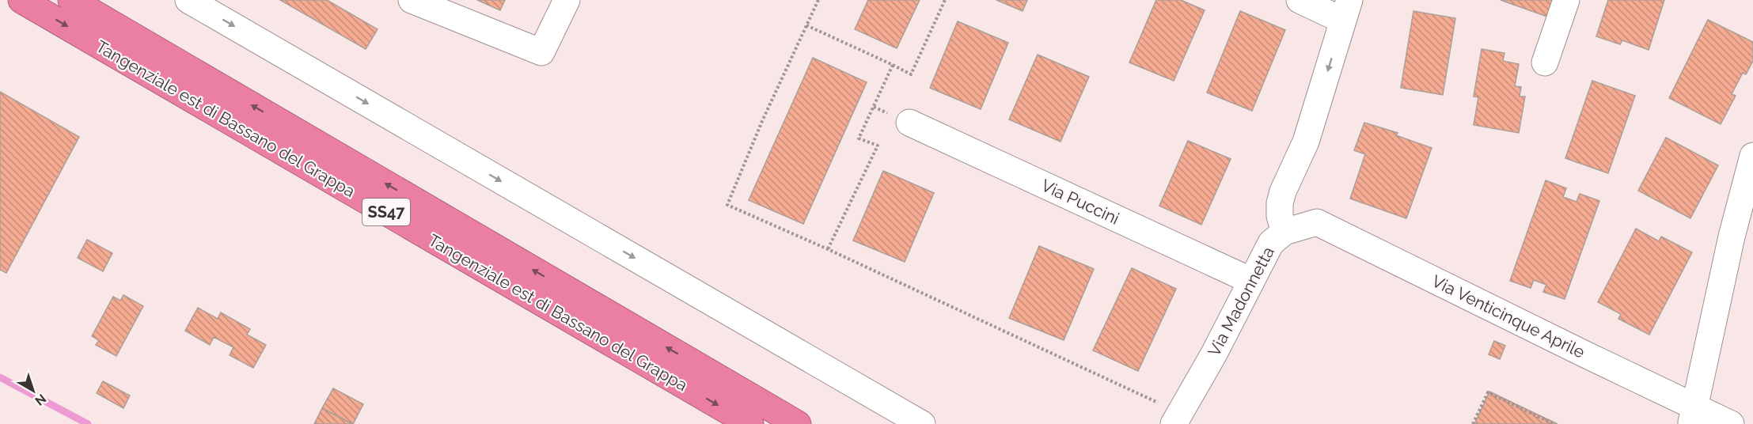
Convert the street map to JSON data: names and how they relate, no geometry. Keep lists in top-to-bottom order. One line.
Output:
{"streets":{"highway":["Tangenziale est di Bassano del Grappa","SS47"],"street":["Via Puccini","Via Madonnetta","Via Venticinque Aprile"]},"crossings":[["Via Puccini","Via Madonnetta"],["Via Madonnetta","Via Venticinque Aprile"]],"one_way":["Via Madonnetta"],"north":"bottom right"}
